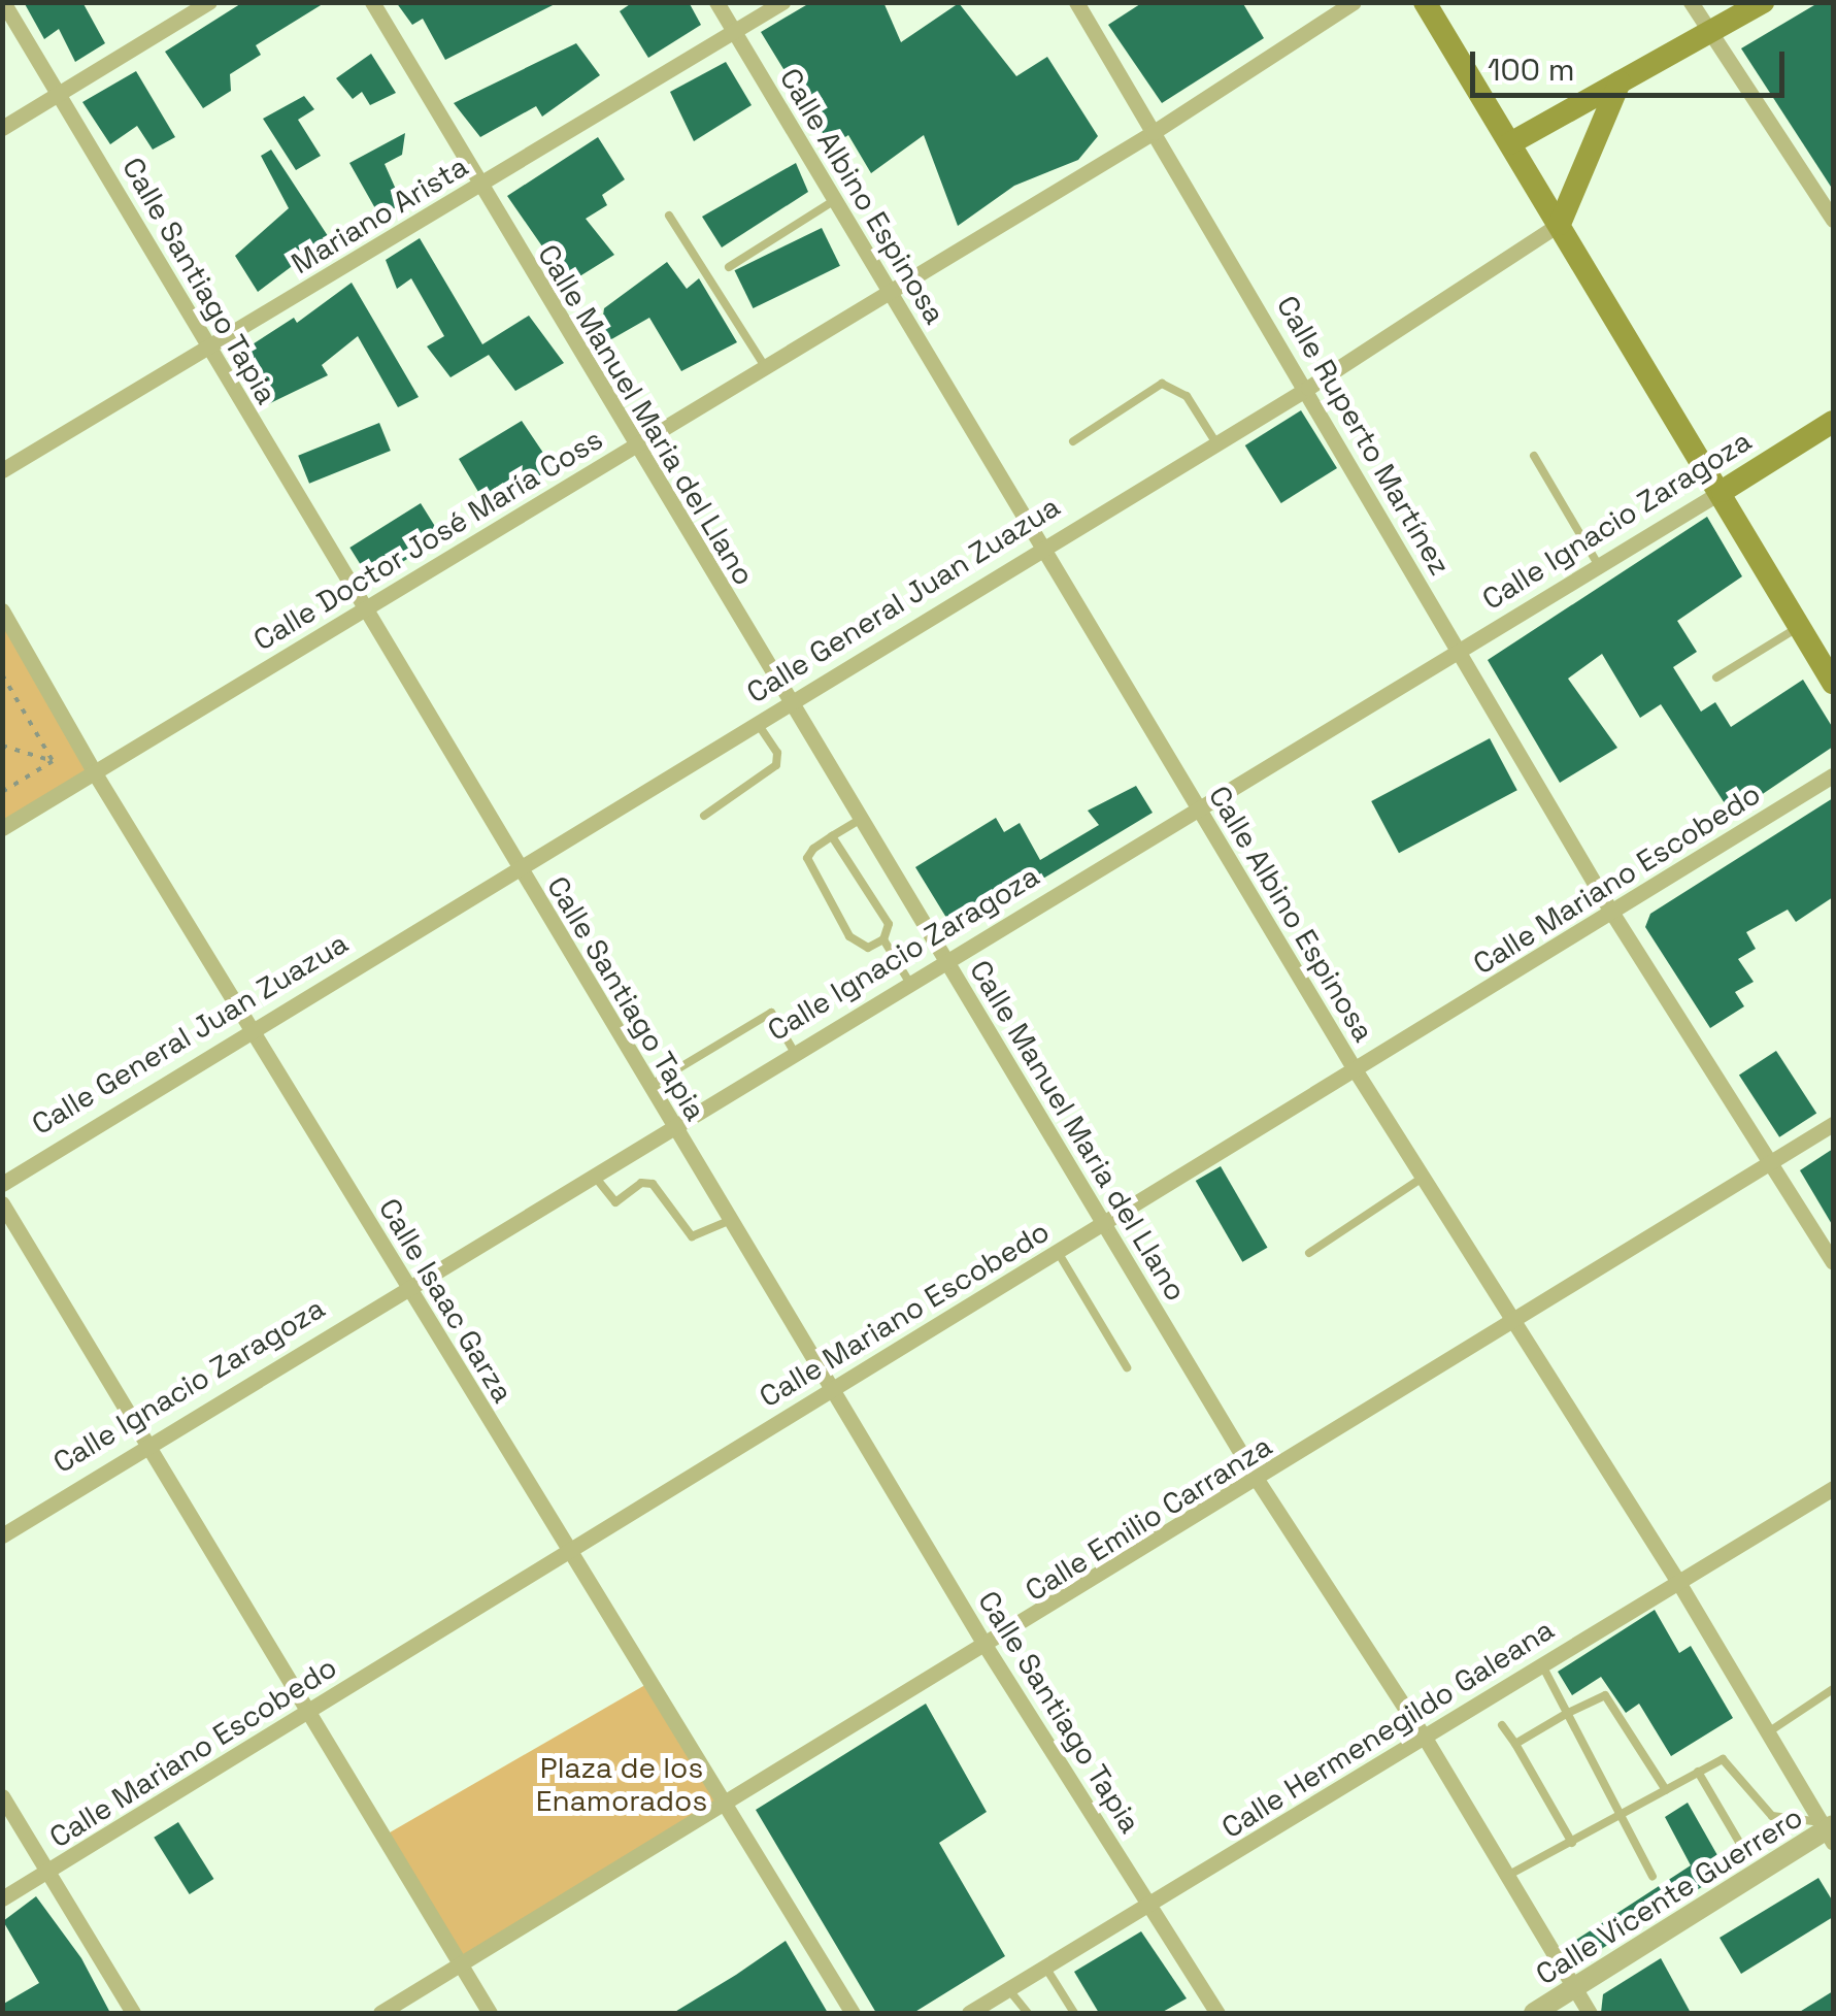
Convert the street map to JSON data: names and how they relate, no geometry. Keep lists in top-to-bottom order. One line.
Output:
{"streets":{"main road":["Calle Ignacio Zaragoza"],"street":["Calle Albino Espinosa","Mariano Arista","Calle Santiago Tapia","Calle Manuel Maria del Llano","Calle Ruperto Martínez","Calle Doctor José María Coss","Calle General Juan Zuazua","Calle Mariano Escobedo","Calle Isaac Garza","Calle Emilio Carranza","Calle Hermenegildo Galeana","Calle Vicente Guerrero"]},"crossings":[["Calle Albino Espinosa","Mariano Arista"],["Calle Albino Espinosa","Calle Ignacio Zaragoza"],["Calle Albino Espinosa","Calle Doctor José María Coss"],["Calle Albino Espinosa","Calle General Juan Zuazua"],["Calle Albino Espinosa","Calle Mariano Escobedo"],["Calle Albino Espinosa","Calle Emilio Carranza"],["Calle Albino Espinosa","Calle Hermenegildo Galeana"],["Calle Albino Espinosa","Calle Vicente Guerrero"],["Mariano Arista","Calle Santiago Tapia"],["Mariano Arista","Calle Manuel Maria del Llano"],["Calle Santiago Tapia","Calle Ignacio Zaragoza"],["Calle Santiago Tapia","Calle Doctor José María Coss"],["Calle Santiago Tapia","Calle General Juan Zuazua"],["Calle Santiago Tapia","Calle Mariano Escobedo"],["Calle Santiago Tapia","Calle Emilio Carranza"],["Calle Santiago Tapia","Calle Hermenegildo Galeana"],["Calle Manuel Maria del Llano","Calle Ignacio Zaragoza"],["Calle Manuel Maria del Llano","Calle Doctor José María Coss"],["Calle Manuel Maria del Llano","Calle General Juan Zuazua"],["Calle Manuel Maria del Llano","Calle Mariano Escobedo"],["Calle Manuel Maria del Llano","Calle Emilio Carranza"],["Calle Manuel Maria del Llano","Calle Hermenegildo Galeana"],["Calle Manuel Maria del Llano","Calle Vicente Guerrero"],["Calle Ruperto Martínez","Calle Ignacio Zaragoza"],["Calle Ruperto Martínez","Calle Doctor José María Coss"],["Calle Ruperto Martínez","Calle General Juan Zuazua"],["Calle Ruperto Martínez","Calle Mariano Escobedo"],["Calle Ruperto Martínez","Calle Emilio Carranza"],["Calle Ignacio Zaragoza","Calle Isaac Garza"],["Calle Doctor José María Coss","Calle Isaac Garza"],["Calle General Juan Zuazua","Calle Isaac Garza"],["Calle Mariano Escobedo","Calle Isaac Garza"],["Calle Isaac Garza","Calle Emilio Carranza"]],"parks":["Plaza de los Enamorados"],"scale_bar":"100 m"}
